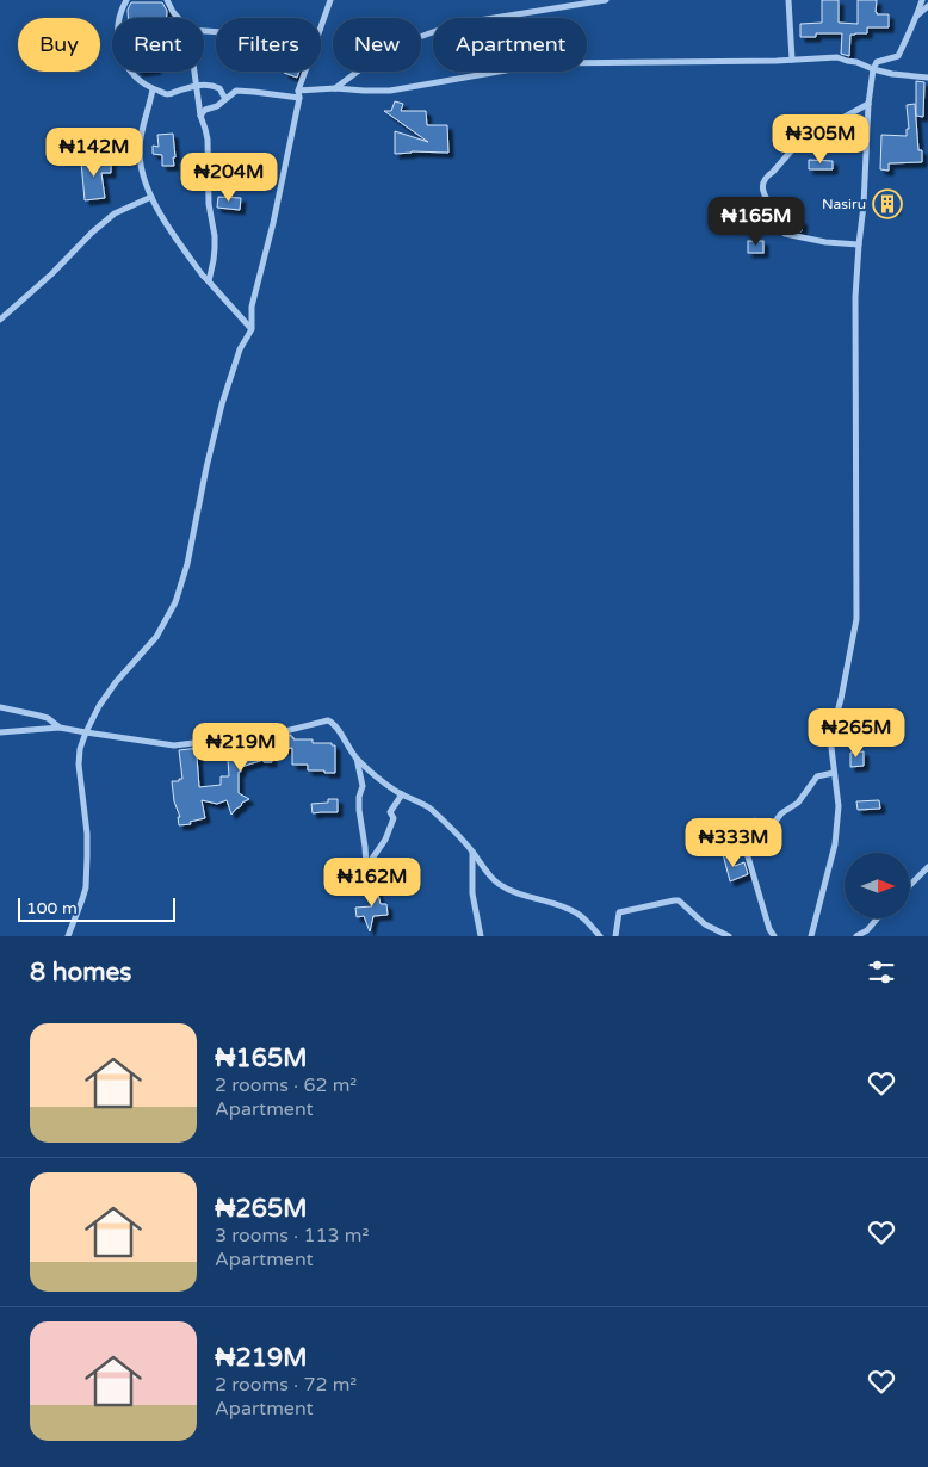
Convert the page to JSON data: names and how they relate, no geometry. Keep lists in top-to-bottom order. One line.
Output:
{"places":{"building":["Nasiru"]},"scale_bar":"100 m","north":"right","page":{"chip":["Buy","Rent","Filters","New","Apartment"],"price":["₦305M","₦142M","₦204M","₦165M","₦265M","₦219M","₦333M","₦162M"],"scale":"100 m","heading":"8 homes","list":[{"name":"₦165M","note":"2 rooms · 62 m² · Apartment"},{"name":"₦265M","note":"3 rooms · 113 m² · Apartment"},{"name":"₦219M","note":"2 rooms · 72 m² · Apartment"}]}}
